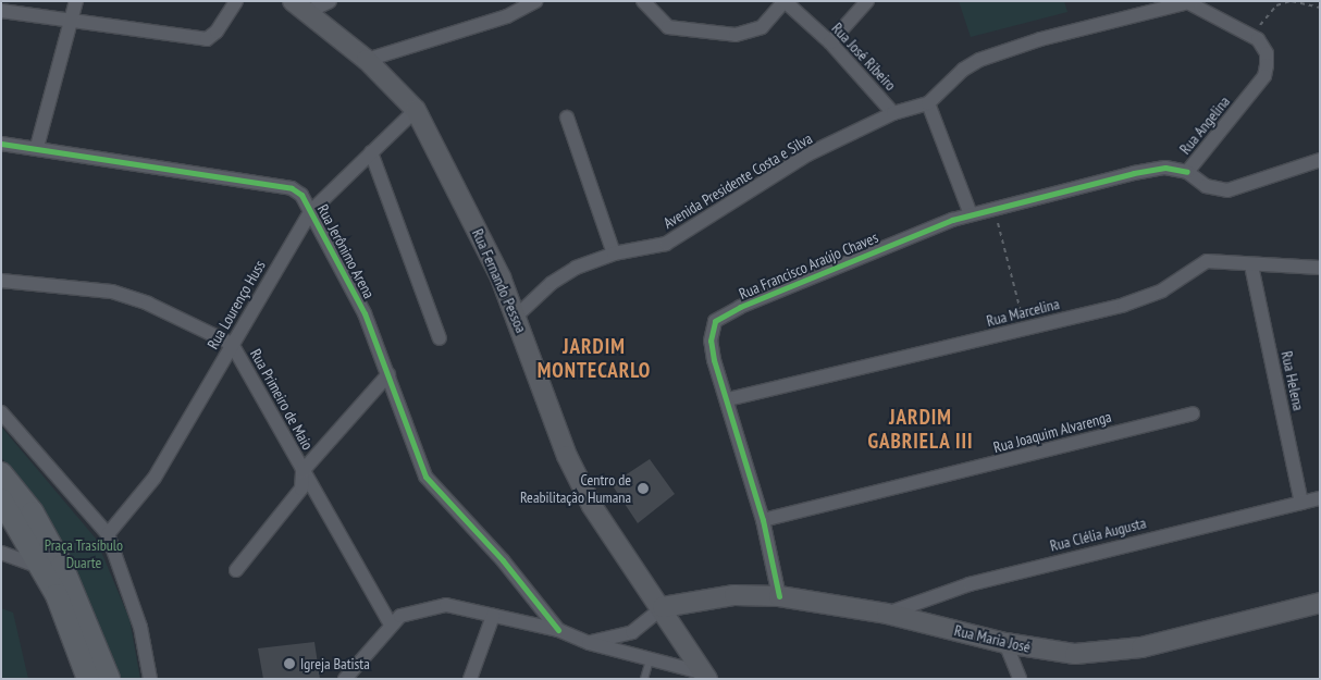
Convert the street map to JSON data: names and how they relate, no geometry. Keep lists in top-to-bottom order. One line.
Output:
{"streets":{"main road":["Rua Fernando Pessoa","Rua Maria José"],"street":["Rua José Ribeiro","Rua Angelina","Avenida Presidente Costa e Silva","Rua Jerônimo Arena","Rua Francisco Araújo Chaves","Rua Lourenço Huss","Rua Marcelina","Rua Helena","Rua Primeiro de Maio","Rua Joaquim Alvarenga","Rua Clélia Augusta"]},"crossings":[["Rua José Ribeiro","Avenida Presidente Costa e Silva"],["Rua Angelina","Rua Francisco Araújo Chaves"],["Avenida Presidente Costa e Silva","Rua Fernando Pessoa"],["Rua Jerônimo Arena","Rua Lourenço Huss"],["Rua Francisco Araújo Chaves","Rua Marcelina"],["Rua Francisco Araújo Chaves","Rua Joaquim Alvarenga"],["Rua Francisco Araújo Chaves","Rua Maria José"],["Rua Fernando Pessoa","Rua Lourenço Huss"],["Rua Fernando Pessoa","Rua Maria José"],["Rua Lourenço Huss","Rua Primeiro de Maio"],["Rua Marcelina","Rua Helena"],["Rua Helena","Rua Clélia Augusta"],["Rua Clélia Augusta","Rua Maria José"]],"districts":["JARDIM MONTECARLO","JARDIM GABRIELA III"],"parks":["Praça Trasíbulo Duarte"],"places":["Centro de Reabilitação Humana","Igreja Batista"]}
